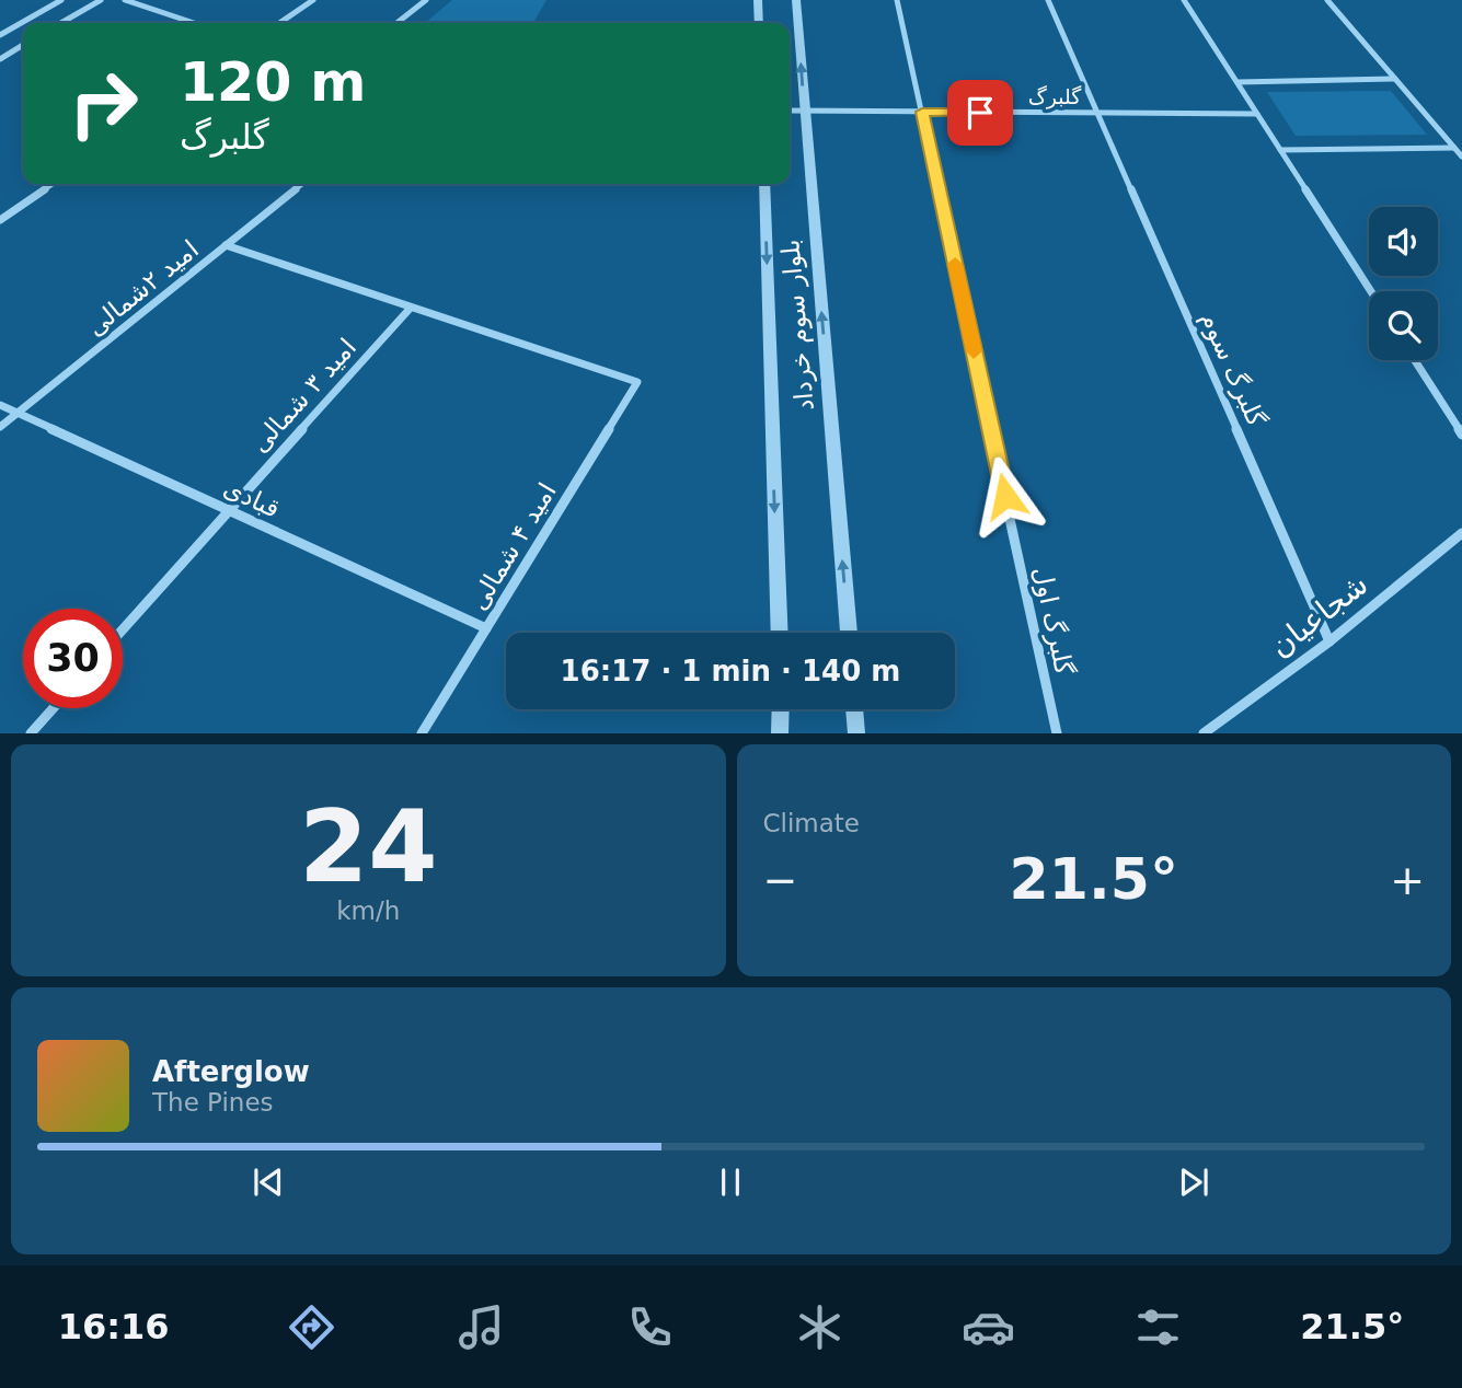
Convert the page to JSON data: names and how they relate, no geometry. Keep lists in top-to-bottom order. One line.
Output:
{"streets":{"street":["گلبرگ","امید ۲شمالی","بلوار سوم خرداد","گلبرگ سوم","امید ۳ شمالی","قبادی","امید ۴ شمالی","شجاعیان","گلبرگ اول"]},"crossings":[["گلبرگ","بلوار سوم خرداد"],["گلبرگ","گلبرگ سوم"],["گلبرگ","گلبرگ اول"],["امید ۲شمالی","قبادی"],["گلبرگ سوم","شجاعیان"],["امید ۳ شمالی","قبادی"],["امید ۳ شمالی","امید ۴ شمالی"],["قبادی","امید ۴ شمالی"]],"page":{"turn":["120 m","گلبرگ"],"limit":"30","trip":"16:17 · 1 min · 140 m","tile":[["24","km/h"],"Climate"],"heat":["−","21.5°","+"],"song":["Afterglow","The Pines"],"tabs":["16:16","21.5°"]}}
